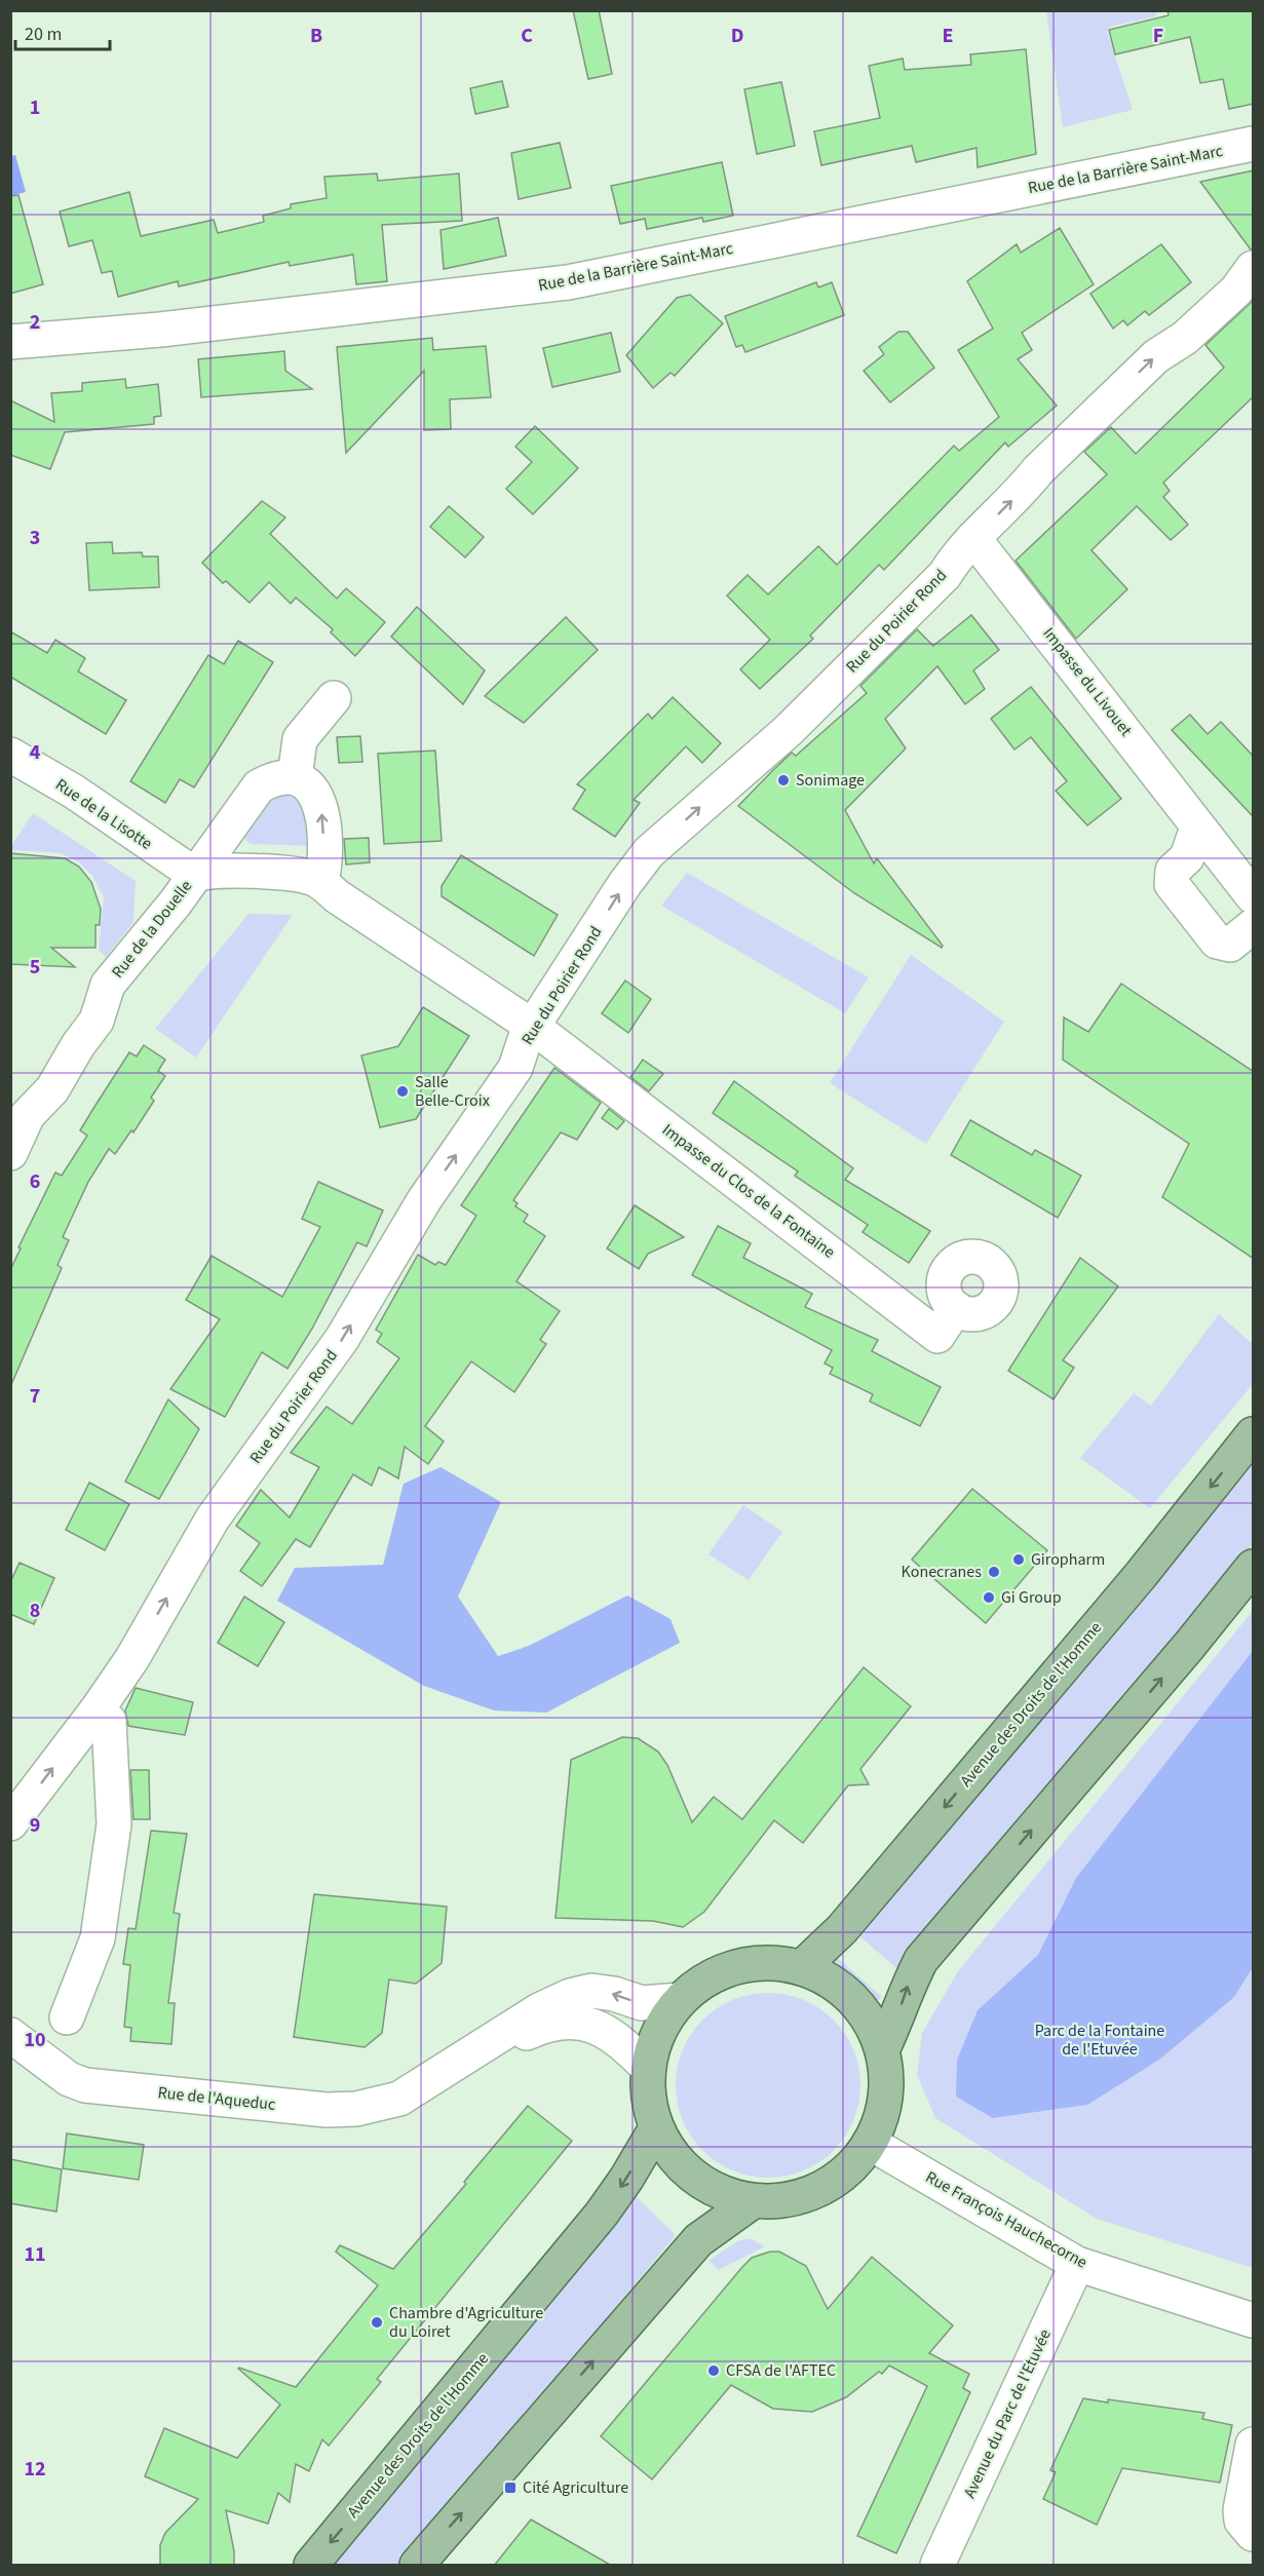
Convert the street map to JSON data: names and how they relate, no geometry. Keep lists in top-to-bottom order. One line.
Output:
{"streets":{"main road":["Avenue des Droits de l'Homme"],"street":["Rue de la Barrière Saint-Marc","Rue du Poirier Rond","Impasse du Livouet","Rue de la Lisotte","Rue de la Douelle","Impasse du Clos de la Fontaine","Rue de l'Aqueduc","Rue François Hauchecorne","Avenue du Parc de l'Etuvée"]},"crossings":[["Rue du Poirier Rond","Impasse du Livouet"],["Rue du Poirier Rond","Rue de la Douelle"],["Rue du Poirier Rond","Impasse du Clos de la Fontaine"],["Rue de la Lisotte","Rue de la Douelle"],["Rue de la Douelle","Impasse du Clos de la Fontaine"],["Rue François Hauchecorne","Avenue du Parc de l'Etuvée"]],"one_way":["Rue du Poirier Rond"],"parks":["Parc de la Fontaine de l'Etuvée"],"places":{"other":["Sonimage","Salle Belle-Croix","Giropharm","Konecranes","Gi Group","Chambre d'Agriculture du Loiret","CFSA de l'AFTEC"],"transit":["Cité Agriculture"]},"scale_bar":"20 m","grid":{"columns":["B","C","D","E","F"],"rows":["1","2","3","4","5","6","7","8","9","10","11","12"]}}
